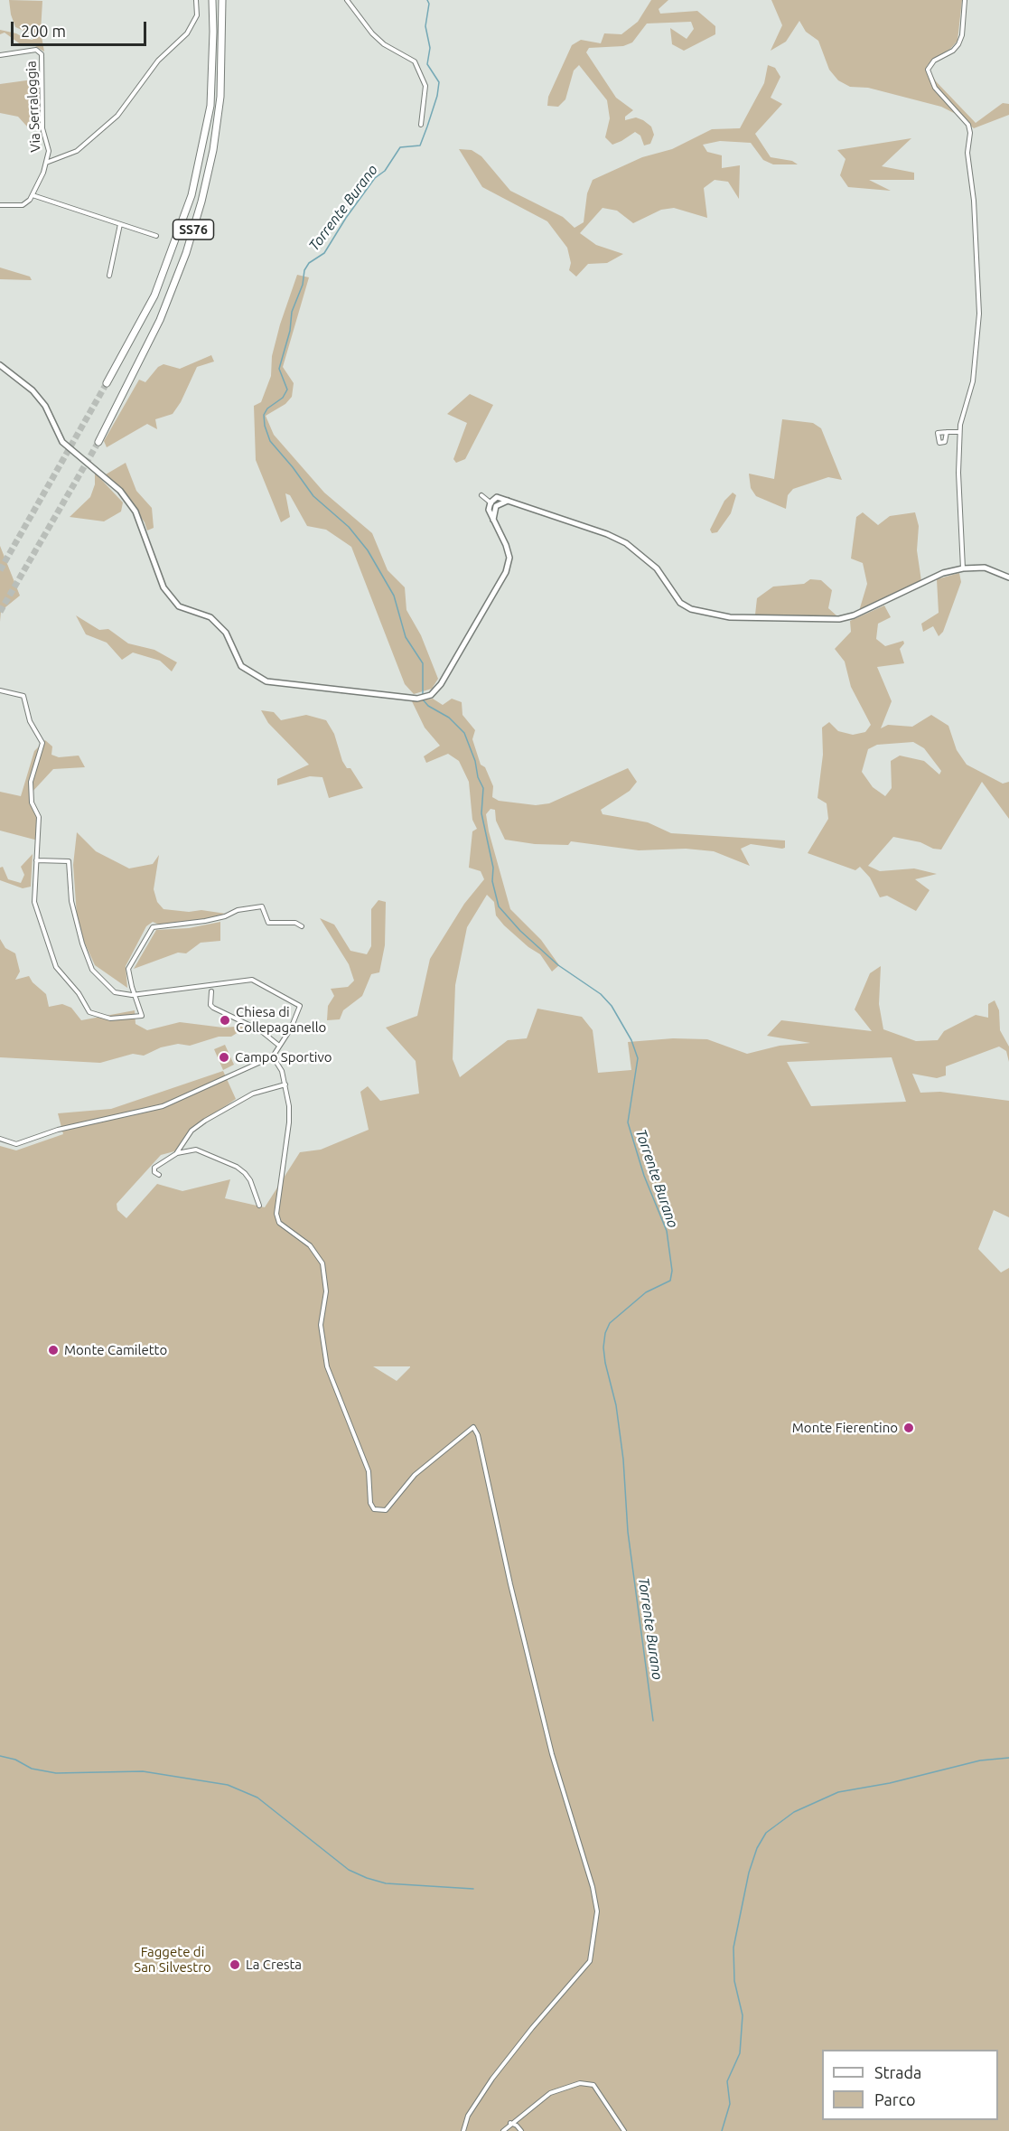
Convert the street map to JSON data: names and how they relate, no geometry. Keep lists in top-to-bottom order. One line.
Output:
{"streets":{"highway":["SS76"],"street":["Via Serraloggia"]},"water":["Torrente Burano"],"parks":["Faggete di San Silvestro"],"places":["Chiesa di Collepaganello","Campo Sportivo","Monte Camiletto","Monte Fierentino","La Cresta"],"legend":["Strada","Parco"],"scale_bar":"200 m"}
